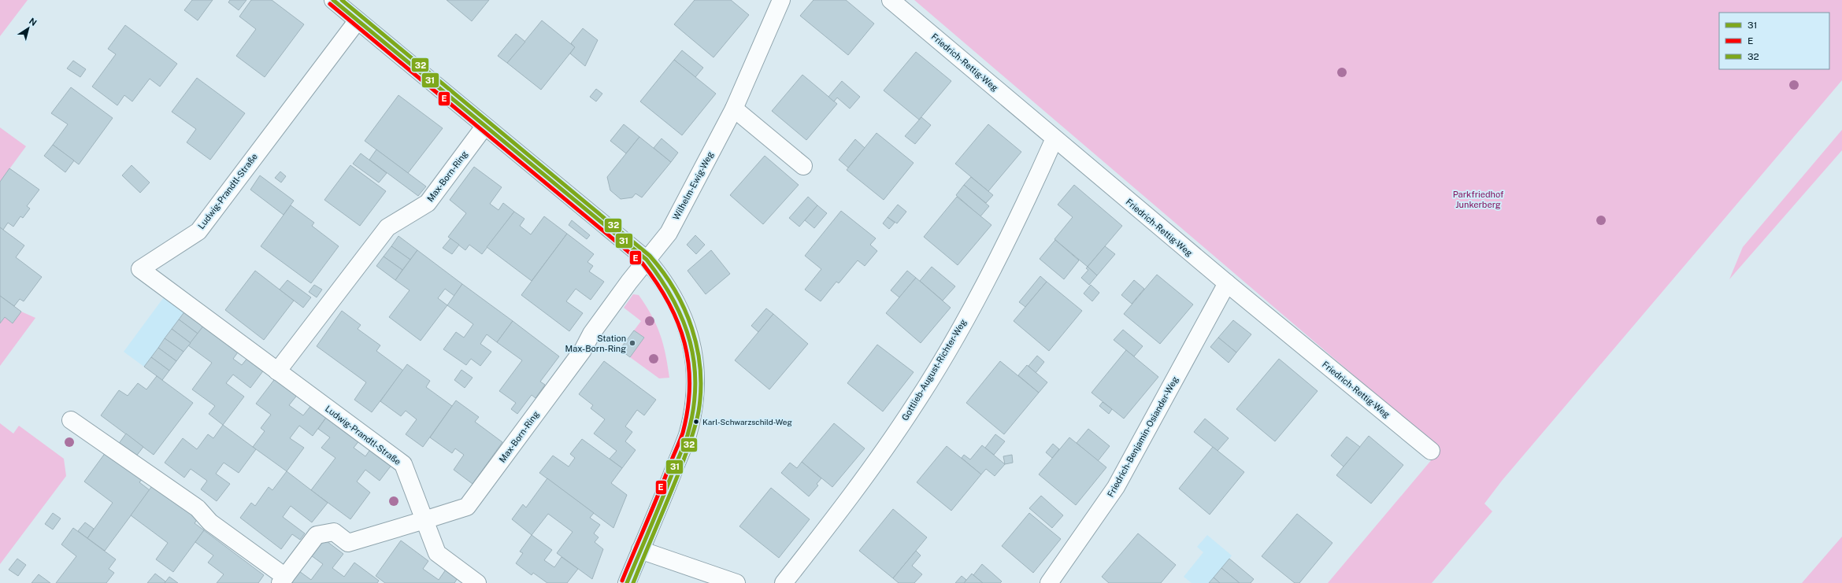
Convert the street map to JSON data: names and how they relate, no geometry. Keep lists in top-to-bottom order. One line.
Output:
{"streets":{"street":["Friedrich-Rettig-Weg","Max-Born-Ring","Wilhelm-Ewig-Weg","Ludwig-Prandtl-Straße","Gottlieb-August-Richter-Weg","Friedrich-Benjamin-Osiander-Weg"]},"crossings":[["Friedrich-Rettig-Weg","Gottlieb-August-Richter-Weg"],["Friedrich-Rettig-Weg","Friedrich-Benjamin-Osiander-Weg"],["Max-Born-Ring","Wilhelm-Ewig-Weg"],["Max-Born-Ring","Ludwig-Prandtl-Straße"]],"parks":["Parkfriedhof Junkerberg"],"places":["Station Max-Born-Ring","Karl-Schwarzschild-Weg"],"lines":["transit line 31","transit line 32","transit line E"],"legend":["31","E","32"],"north":"top right"}
